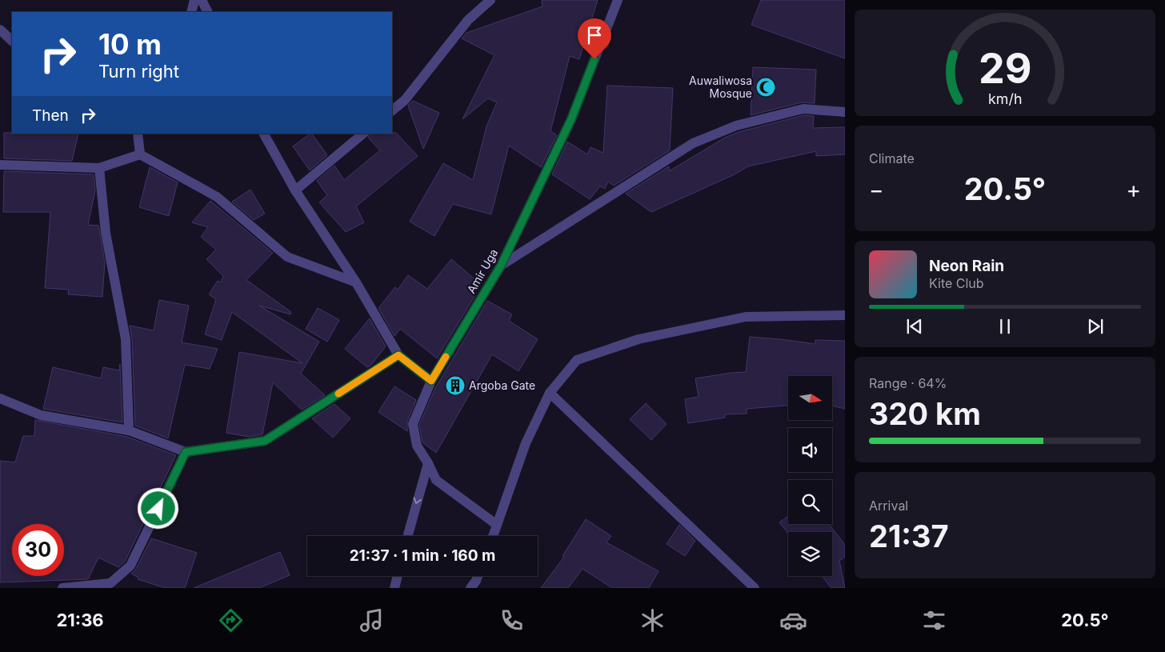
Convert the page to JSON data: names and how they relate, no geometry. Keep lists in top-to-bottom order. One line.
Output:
{"streets":{"street":["Amir Uga"]},"places":{"mosque":["Auwaliwosa Mosque"],"building":["Argoba Gate"]},"north":"right","page":{"turn":["10 m","Turn right"],"then":"Then","tile":["Climate",["Range · 64%","320 km"],["Arrival","21:37"]],"heat":["−","20.5°","+"],"song":["Neon Rain","Kite Club"],"limit":"30","trip":"21:37 · 1 min · 160 m","tabs":["21:36","20.5°"],"gauge":["29","km/h"]}}
